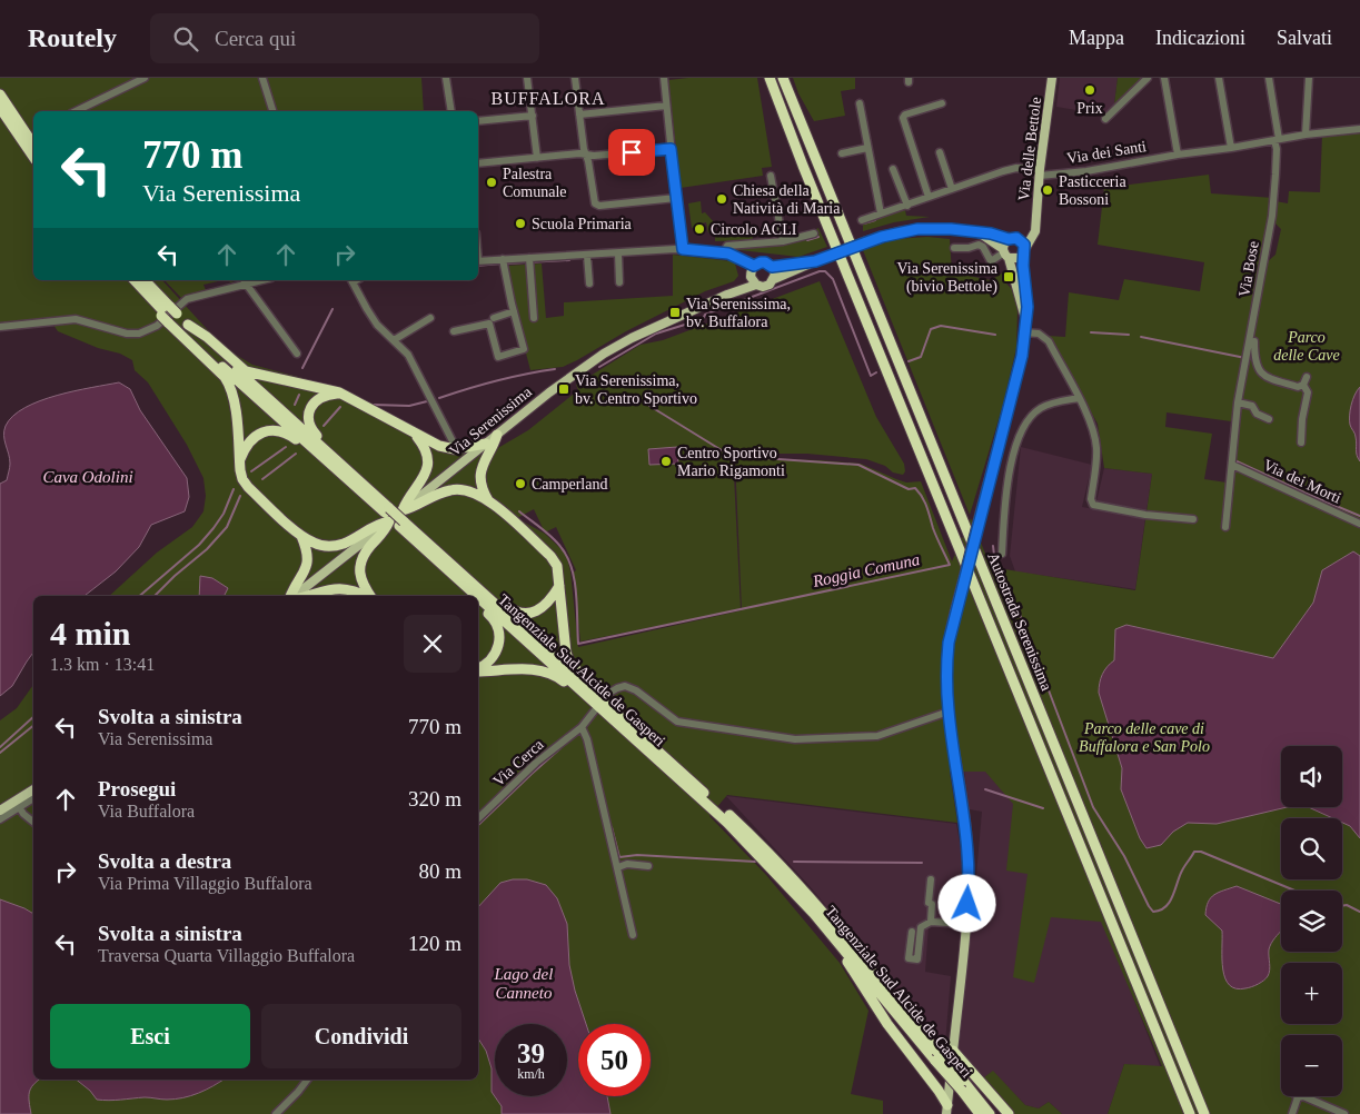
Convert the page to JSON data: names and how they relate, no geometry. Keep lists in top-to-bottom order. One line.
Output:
{"streets":{"highway":["Autostrada Serenissima","Tangenziale Sud Alcide de Gasperi"],"main road":["Via delle Bettole","Via Serenissima"],"street":["Via dei Santi","Via Bose","Via dei Morti","Via Cerca"]},"crossings":[["Via delle Bettole","Via dei Santi"],["Via delle Bettole","Via Serenissima"],["Via dei Santi","Via Bose"],["Via Bose","Via dei Morti"],["Via Serenissima","Tangenziale Sud Alcide de Gasperi"]],"districts":["BUFFALORA"],"water":["Cava Odolini","Roggia Comuna","Lago del Canneto"],"parks":["Parco delle Cave","Parco delle cave di Buffalora e San Polo"],"places":{"other":["Prix","Palestra Comunale","Pasticceria Bossoni","Chiesa della Natività di Maria","Scuola Primaria","Circolo ACLI","Centro Sportivo Mario Rigamonti","Camperland"],"transit":["Via Serenissima (bivio Bettole)","Via Serenissima, bv. Buffalora","Via Serenissima, bv. Centro Sportivo"]},"page":{"header":"Routely","search":"Cerca qui","nav":["Mappa","Indicazioni","Salvati"],"turn":["770 m","Via Serenissima"],"heading":["4 min","1.3 km · 13:41"],"list":[{"name":"Svolta a sinistra","note":"Via Serenissima","value":"770 m"},{"name":"Prosegui","note":"Via Buffalora","value":"320 m"},{"name":"Svolta a destra","note":"Via Prima Villaggio Buffalora","value":"80 m"},{"name":"Svolta a sinistra","note":"Traversa Quarta Villaggio Buffalora","value":"120 m"}],"map_buttons":["+","−"],"buttons":["Esci","Condividi"],"speed":"39 km/h","limit":"50"}}
